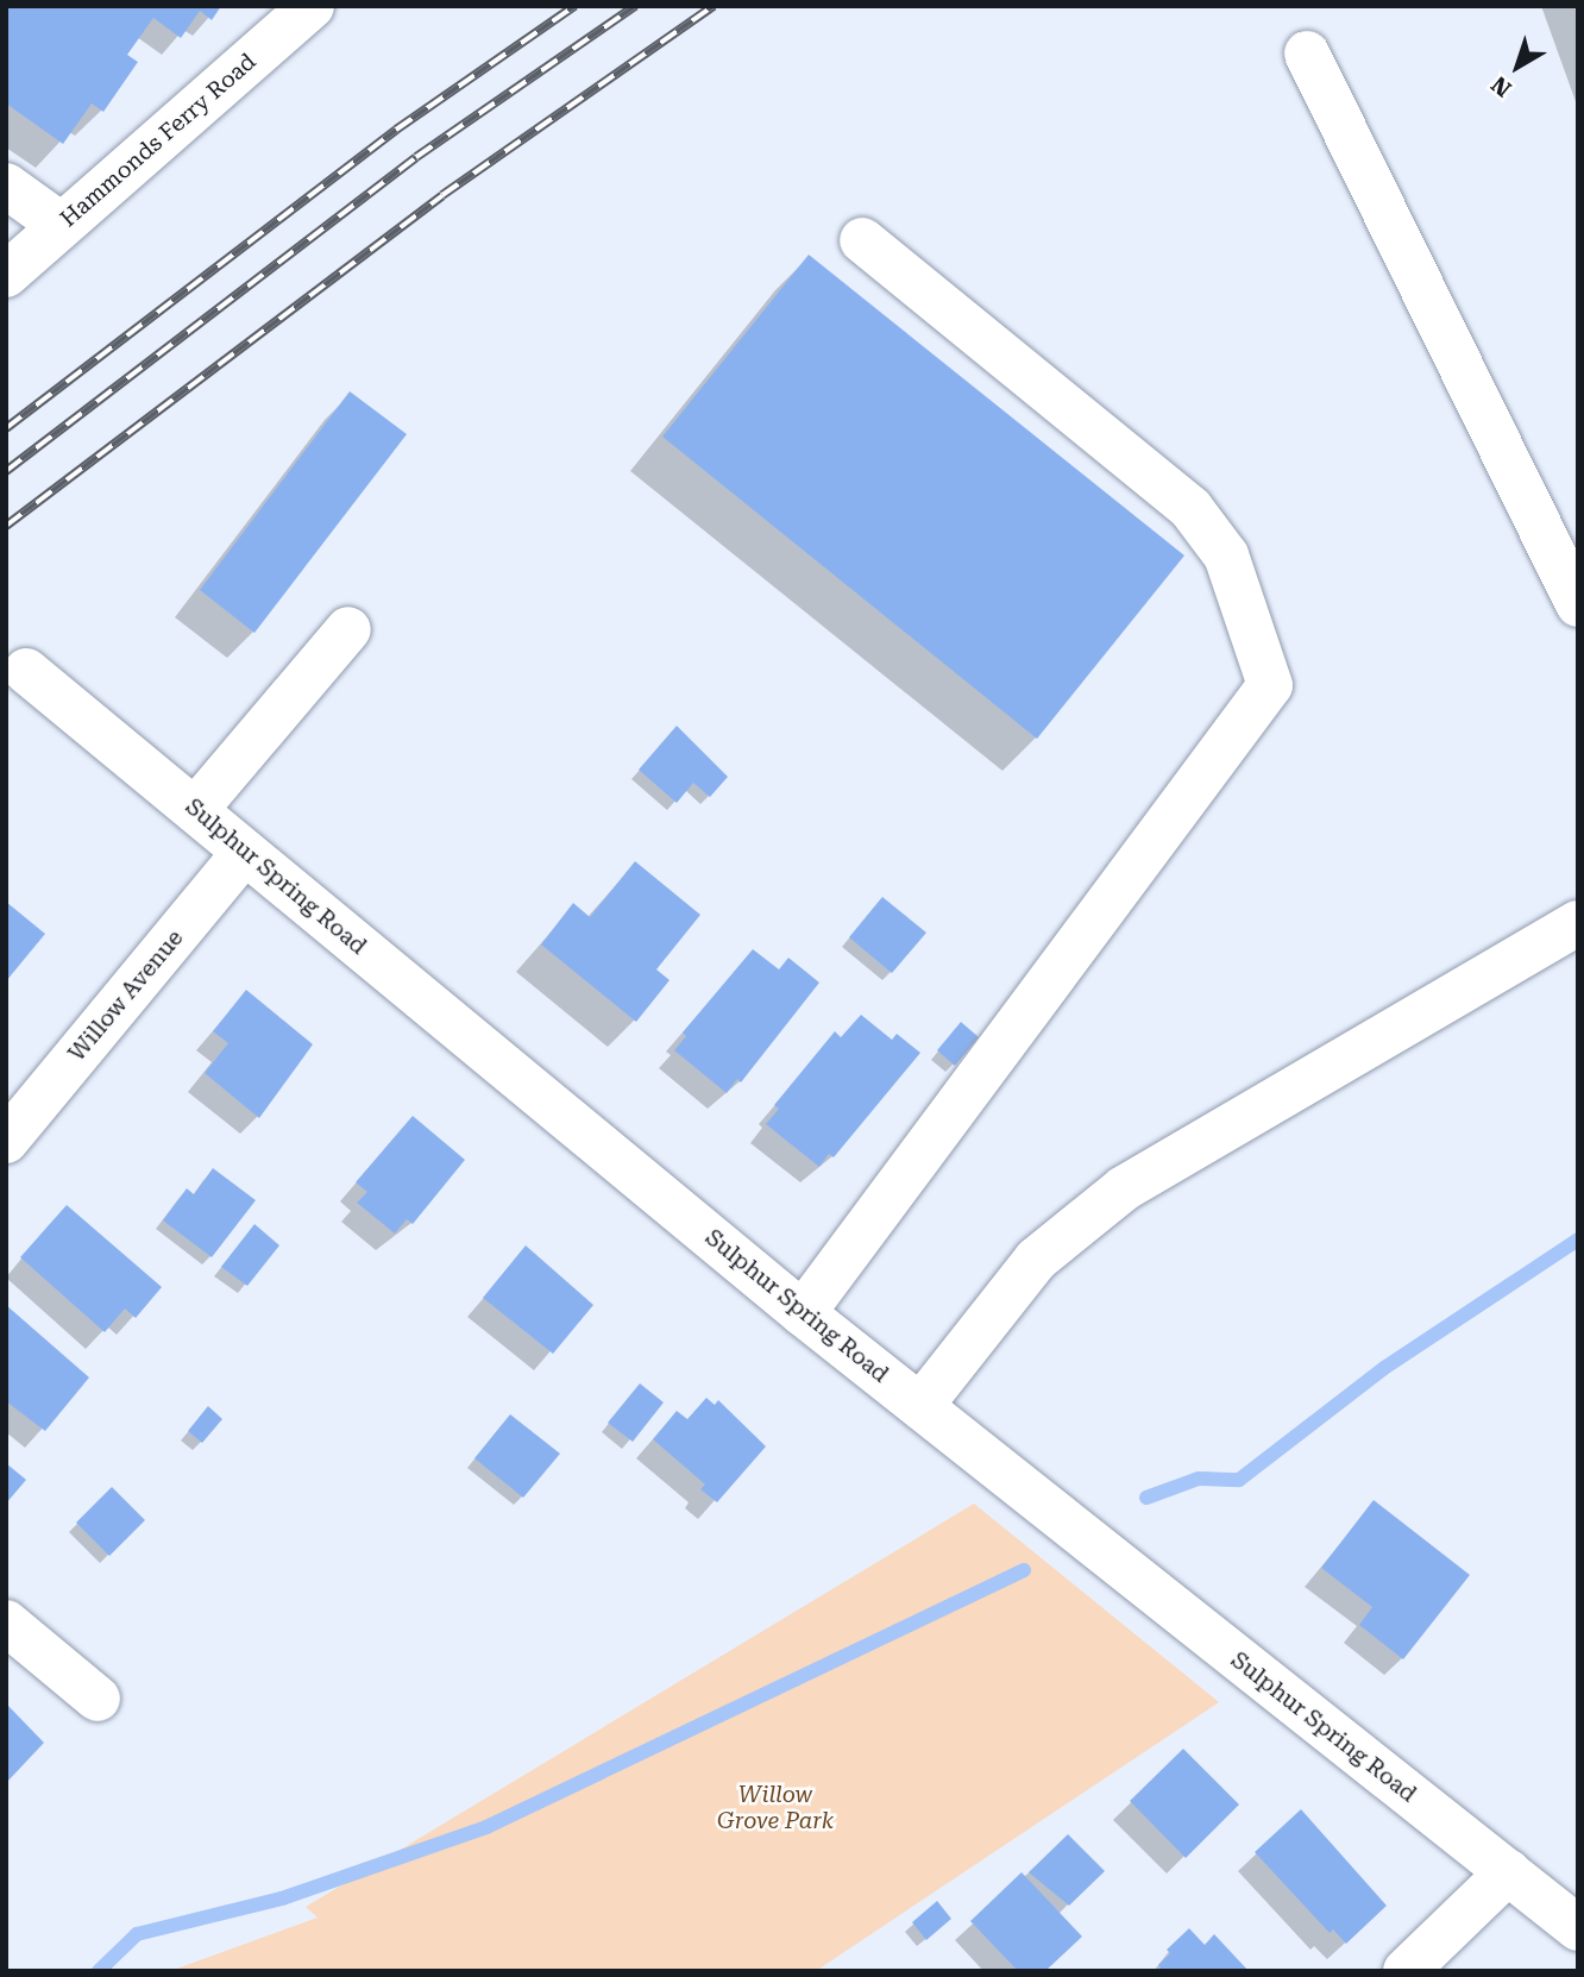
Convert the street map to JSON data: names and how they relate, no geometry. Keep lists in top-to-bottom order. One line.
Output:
{"streets":{"street":["Hammonds Ferry Road","Sulphur Spring Road","Willow Avenue"]},"crossings":[["Sulphur Spring Road","Willow Avenue"]],"parks":["Willow Grove Park"],"north":"bottom left"}
